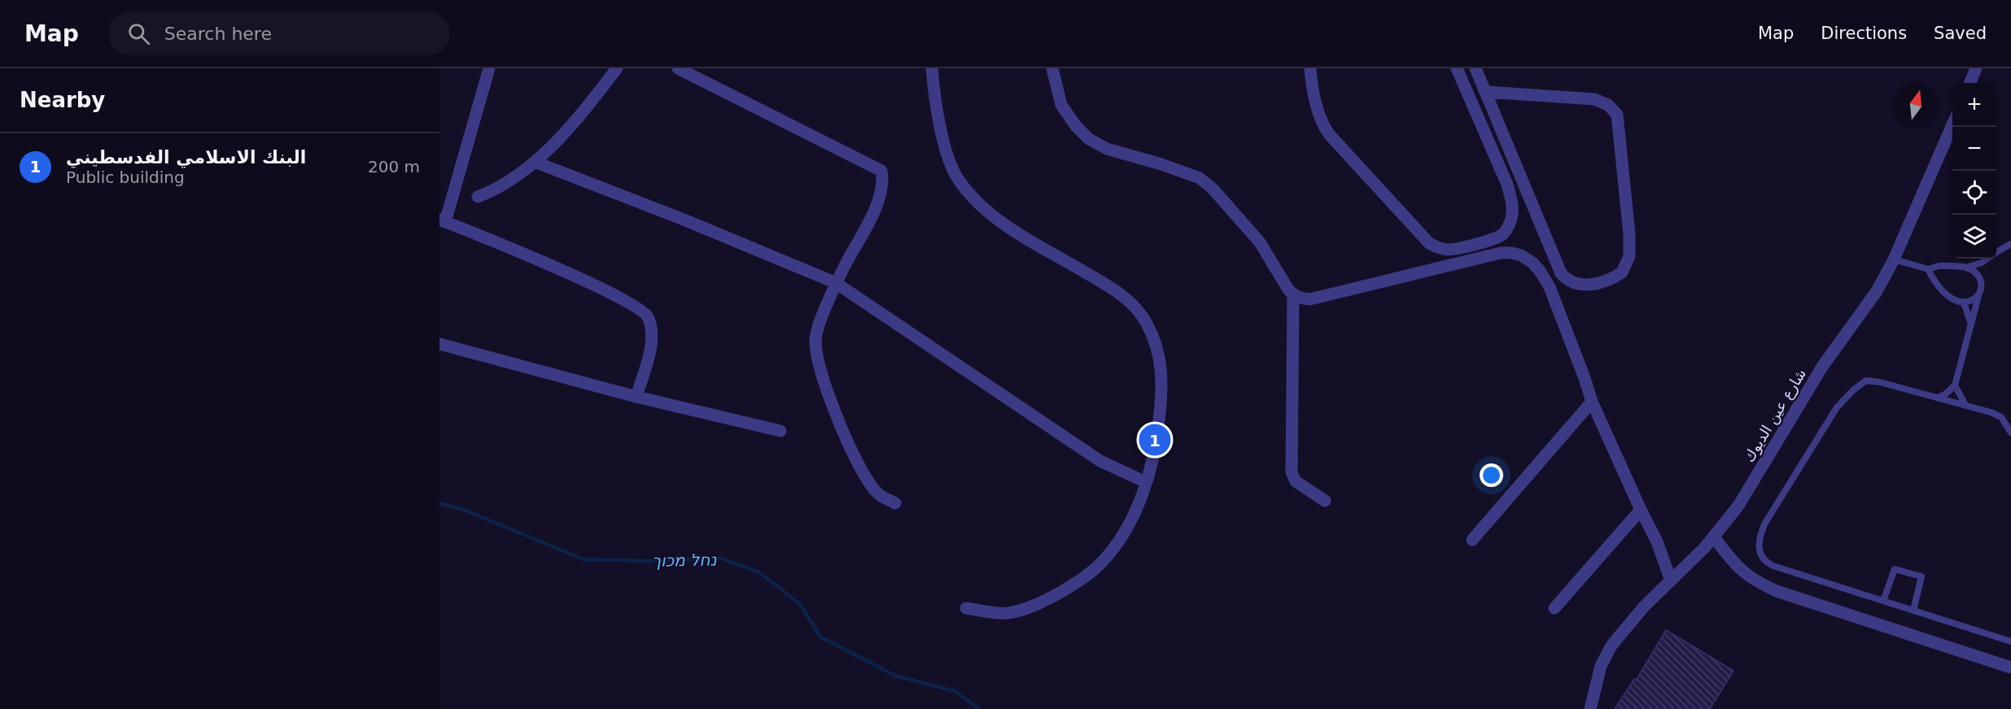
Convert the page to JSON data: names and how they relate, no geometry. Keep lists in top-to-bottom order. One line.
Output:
{"streets":{"street":["شارع عين الديوك"]},"water":["נחל מכוך"],"north":"top","page":{"header":"Map","search":"Search here","nav":["Map","Directions","Saved"],"heading":"Nearby","map_buttons":["+","−"],"list":[{"mark":"1","name":"البنك الاسلامي الفدسطيني","note":"Public building","value":"200 m"}],"pins":"1"}}
